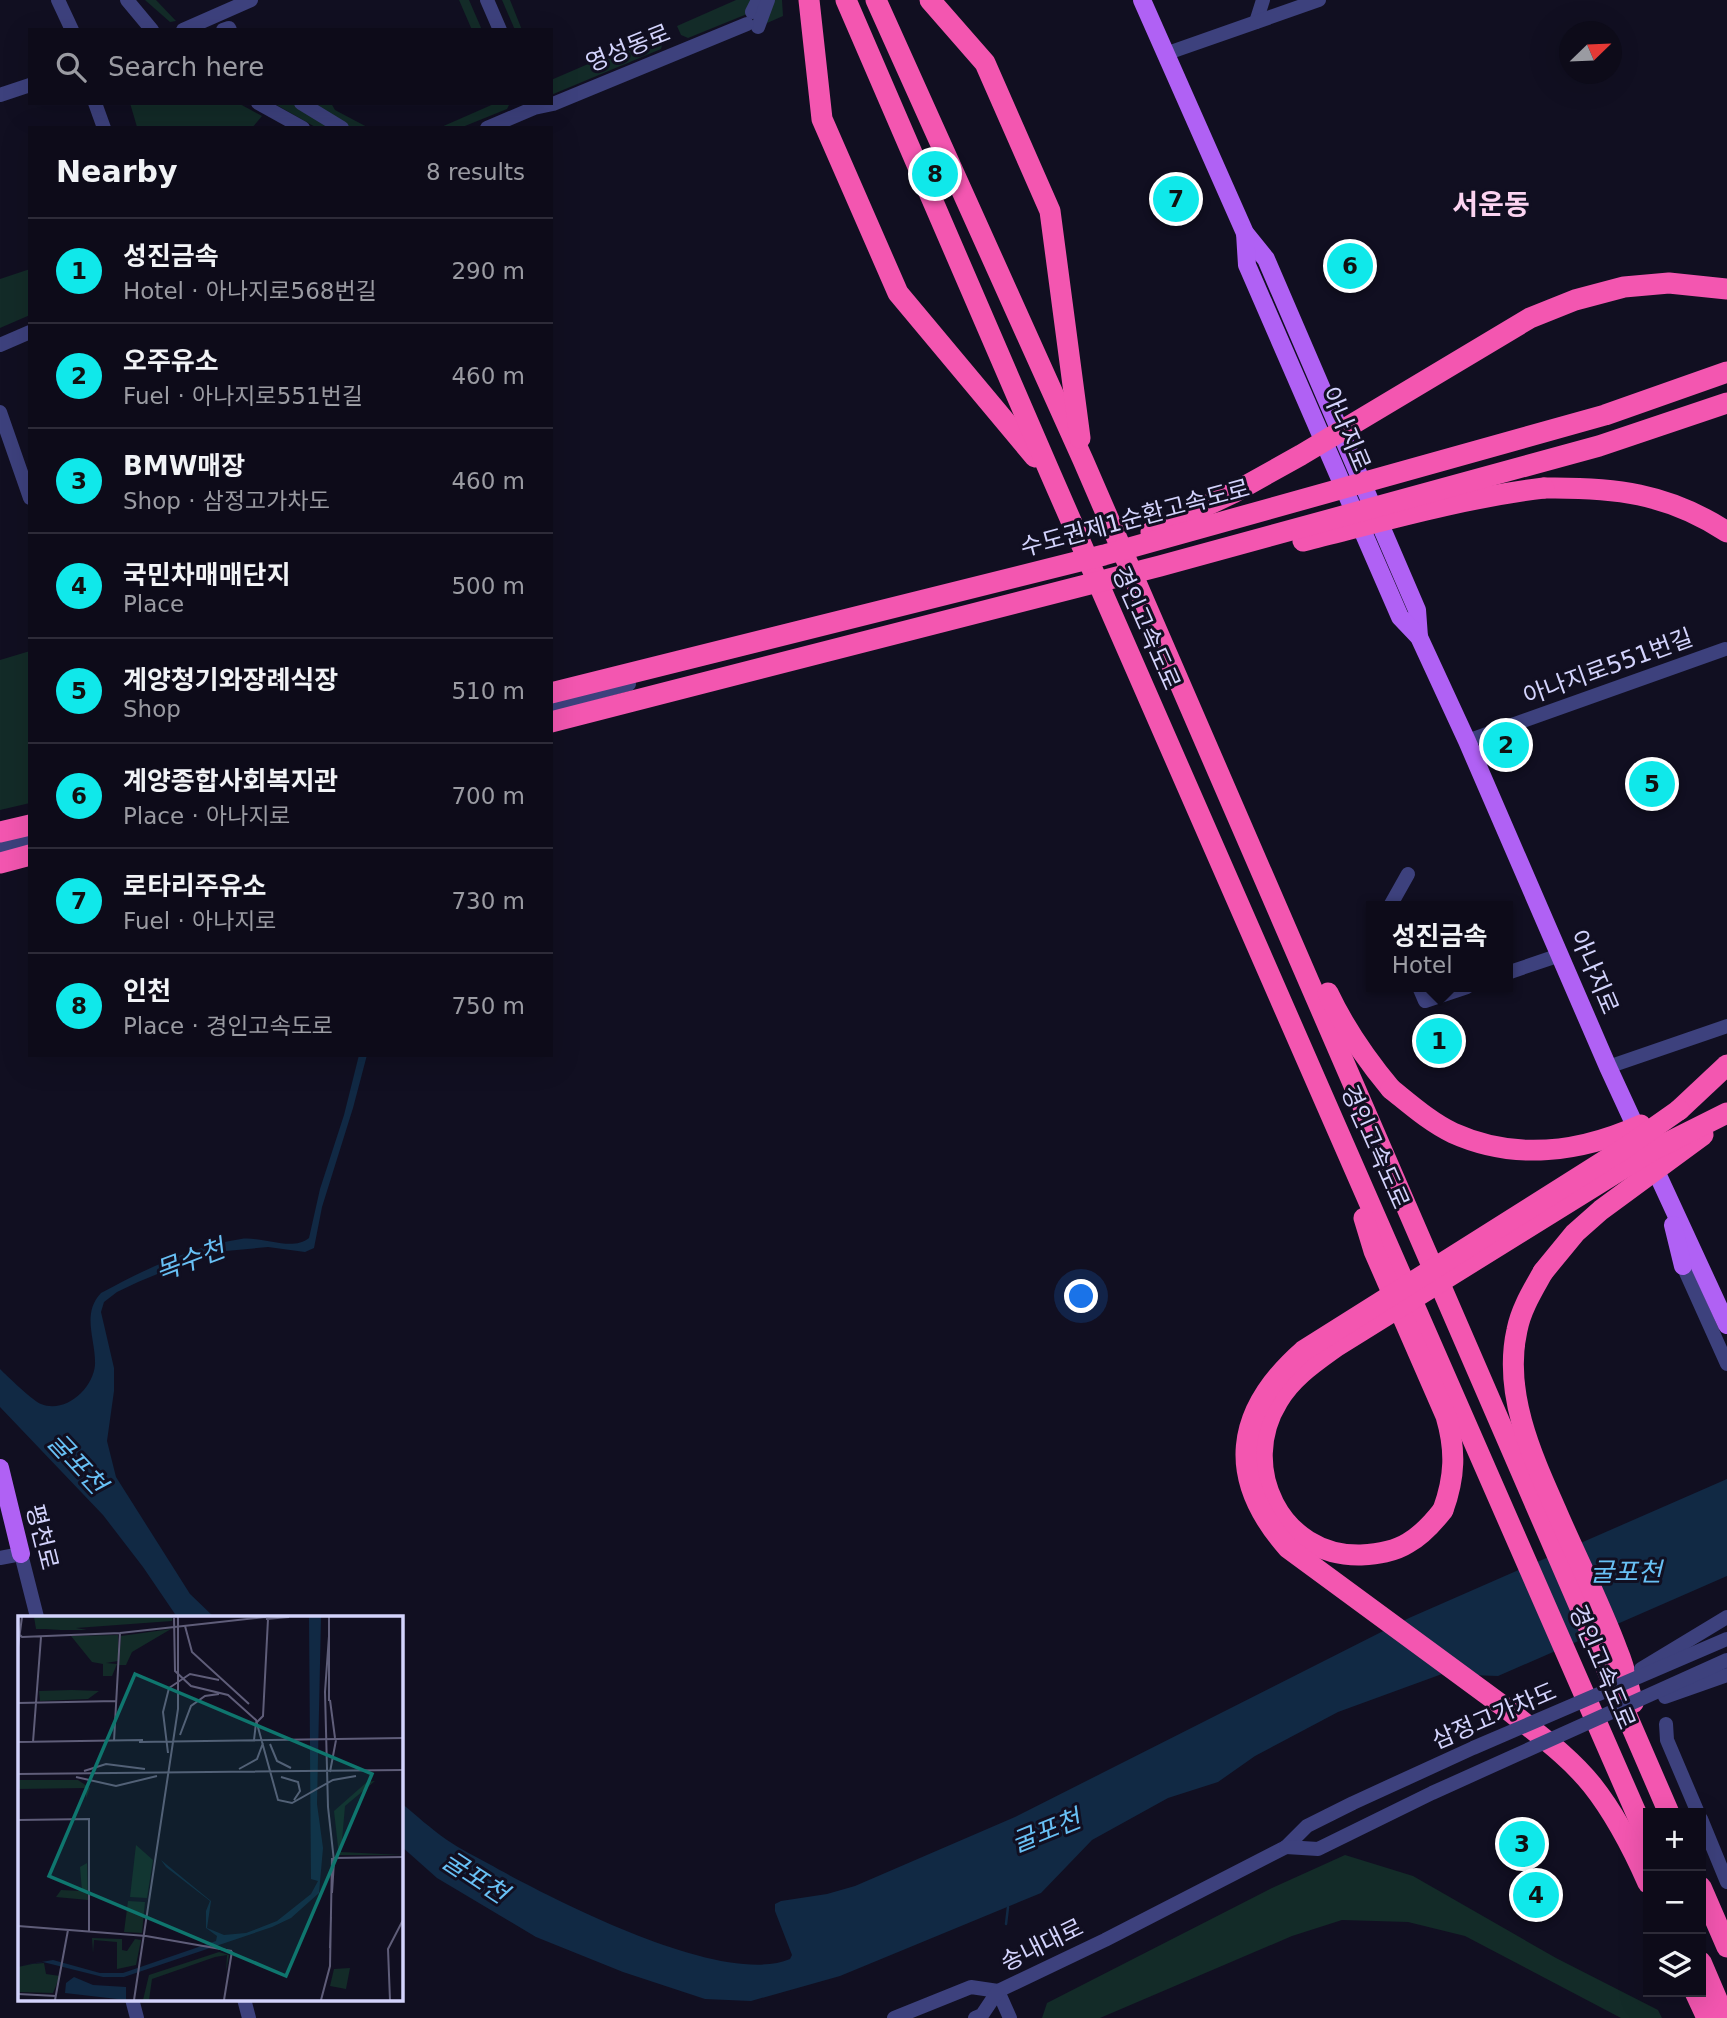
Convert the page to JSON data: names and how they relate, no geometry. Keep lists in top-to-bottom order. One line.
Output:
{"streets":{"highway":["수도권제1순환고속도로","경인고속도로"],"main road":["아나지로","평천로"],"street":["영성동로","아나지로551번길","삼정고가차도","송내대로"]},"crossings":[["아나지로","아나지로551번길"],["삼정고가차도","송내대로"]],"districts":["서운동"],"water":["목수천","굴포천"],"north":"top right","page":{"search":"Search here","heading":["Nearby","8 results"],"pins":["8","7","6","2","5","1","3","4"],"list":[{"mark":"1","name":"성진금속","note":"Hotel · 아나지로568번길","value":"290 m"},{"mark":"2","name":"오주유소","note":"Fuel · 아나지로551번길","value":"460 m"},{"mark":"3","name":"BMW매장","note":"Shop · 삼정고가차도","value":"460 m"},{"mark":"4","name":"국민차매매단지","note":"Place","value":"500 m"},{"mark":"5","name":"계양청기와장례식장","note":"Shop","value":"510 m"},{"mark":"6","name":"계양종합사회복지관","note":"Place · 아나지로","value":"700 m"},{"mark":"7","name":"로타리주유소","note":"Fuel · 아나지로","value":"730 m"},{"mark":"8","name":"인천","note":"Place · 경인고속도로","value":"750 m"}],"popup":["성진금속","Hotel"],"map_buttons":["+","−"]}}
